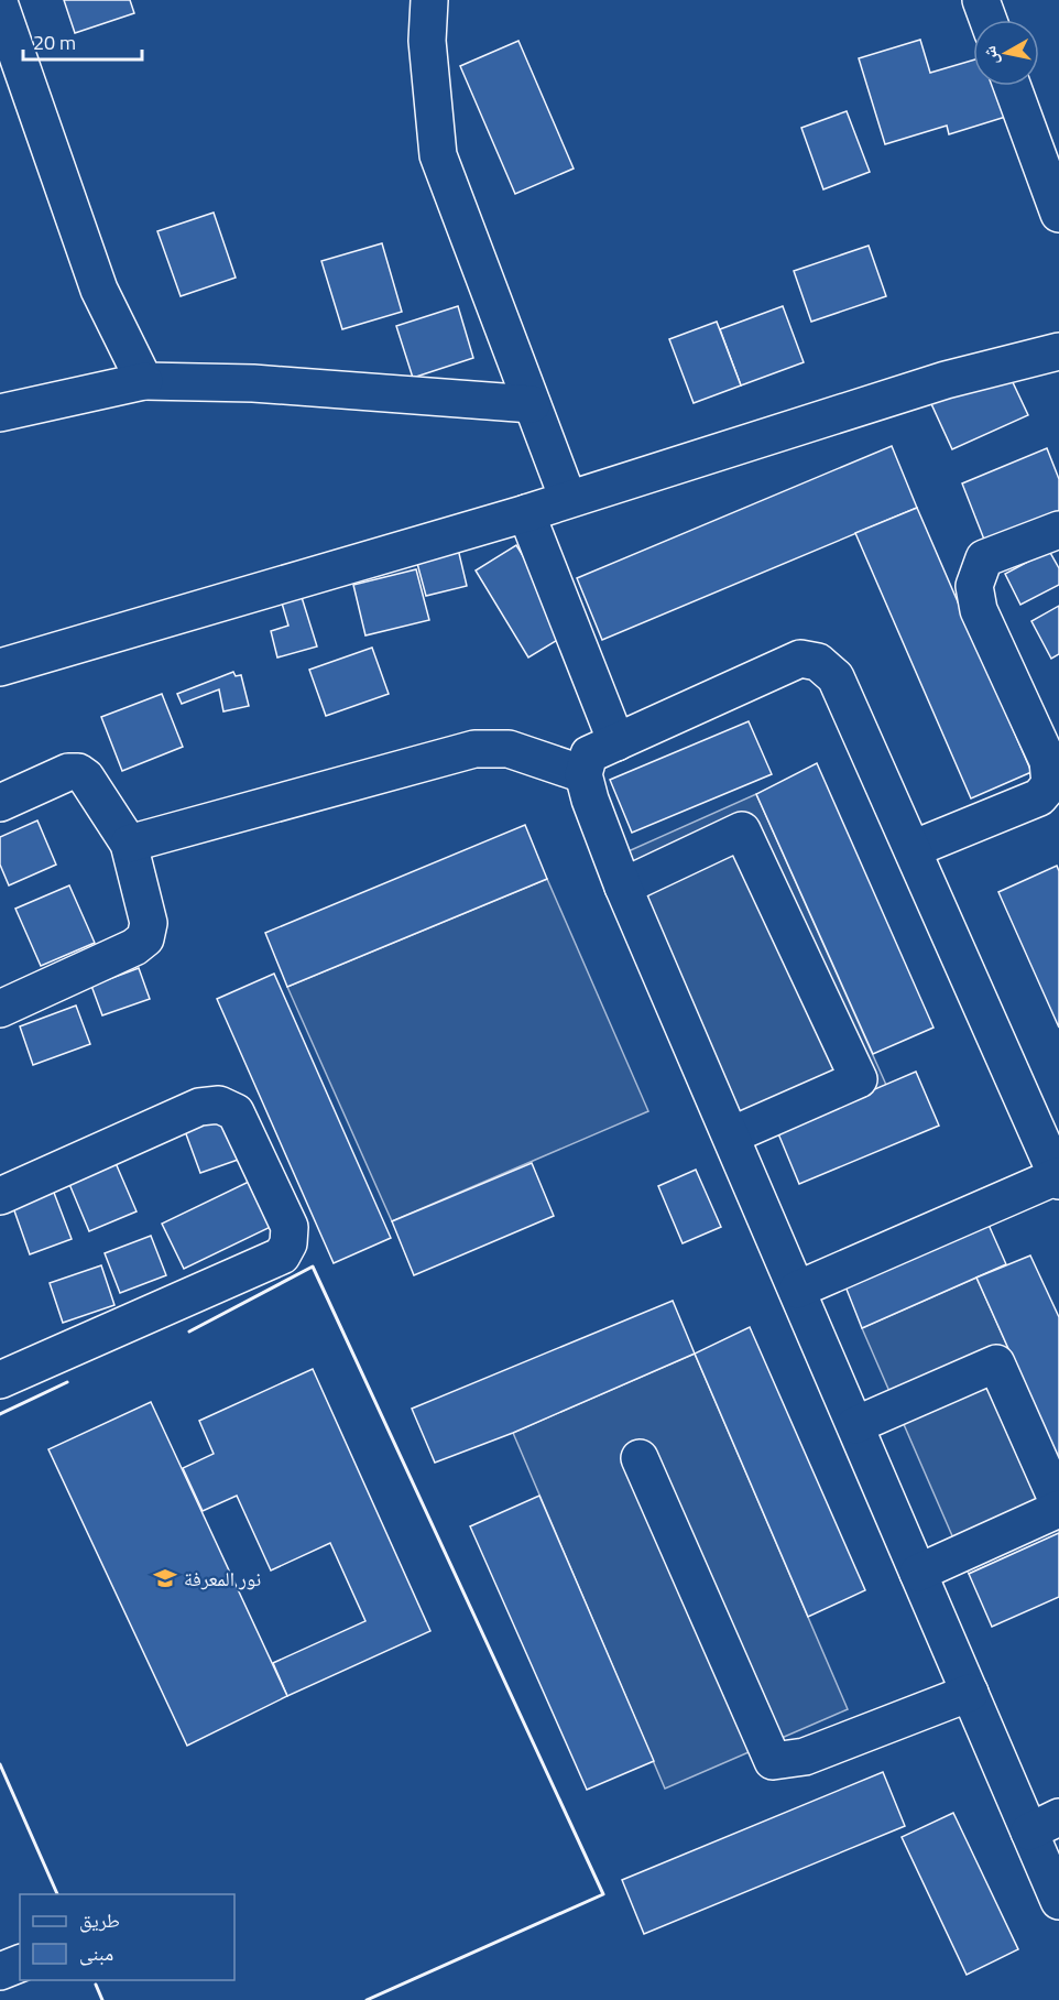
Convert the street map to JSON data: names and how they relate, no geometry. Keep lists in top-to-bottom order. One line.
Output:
{"places":{"school or university":["نور المعرفة"]},"legend":["طريق","مبنى"],"scale_bar":"20 m","north":"left"}
